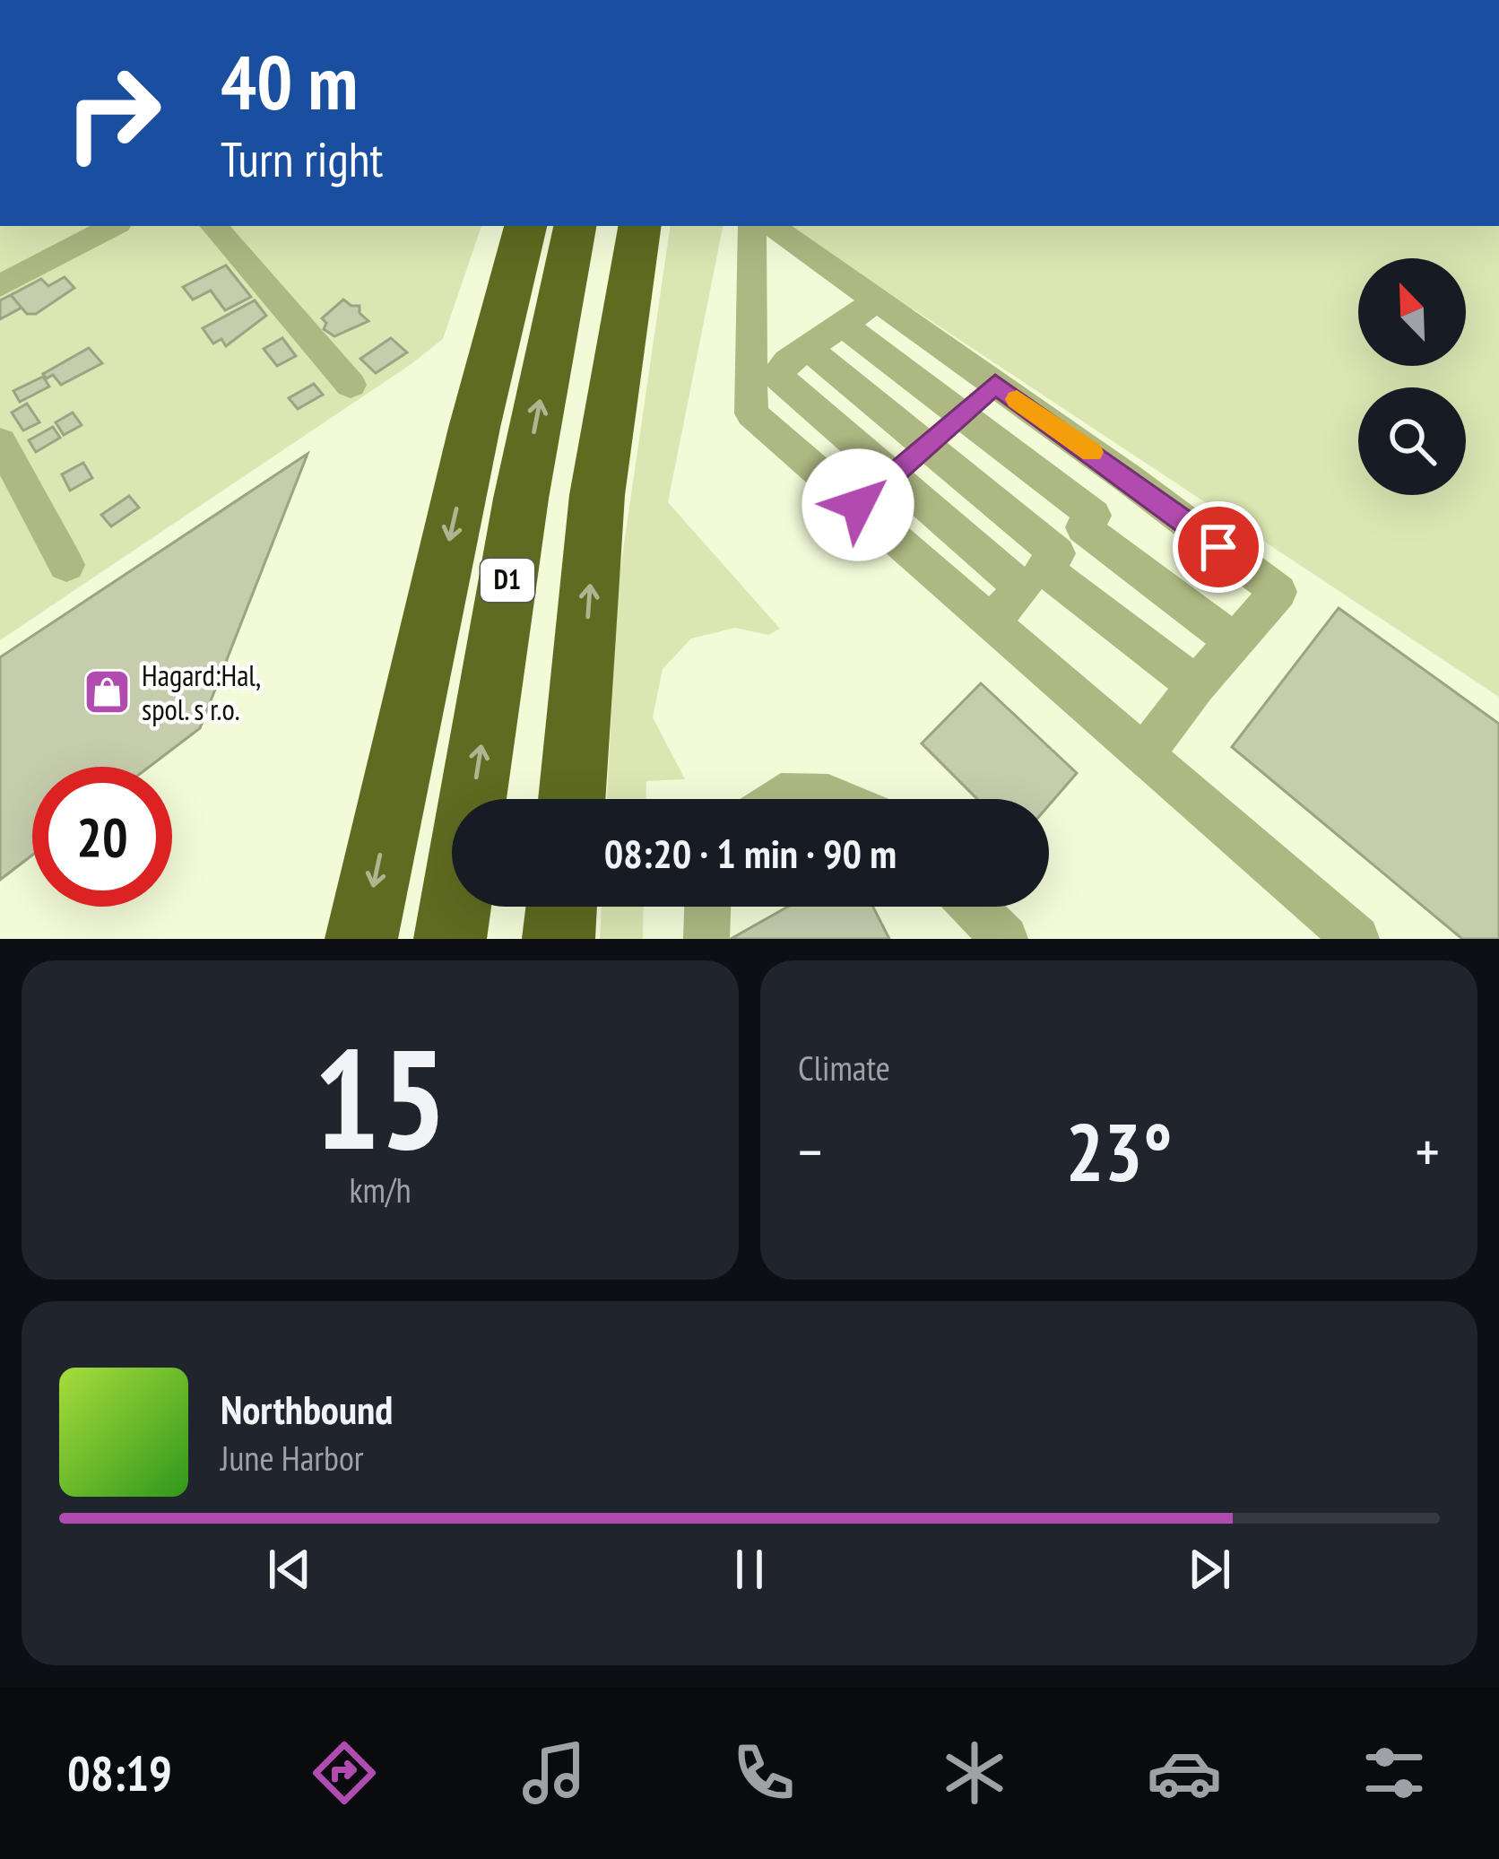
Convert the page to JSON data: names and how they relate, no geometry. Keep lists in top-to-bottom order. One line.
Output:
{"streets":{"highway":["D1"]},"places":{"shop":["Hagard:Hal, spol. s r.o."]},"north":"top left","page":{"turn":["40 m","Turn right"],"limit":"20","trip":"08:20 · 1 min · 90 m","tile":[["15","km/h"],"Climate"],"heat":["−","23°","+"],"song":["Northbound","June Harbor"],"tabs":"08:19"}}
